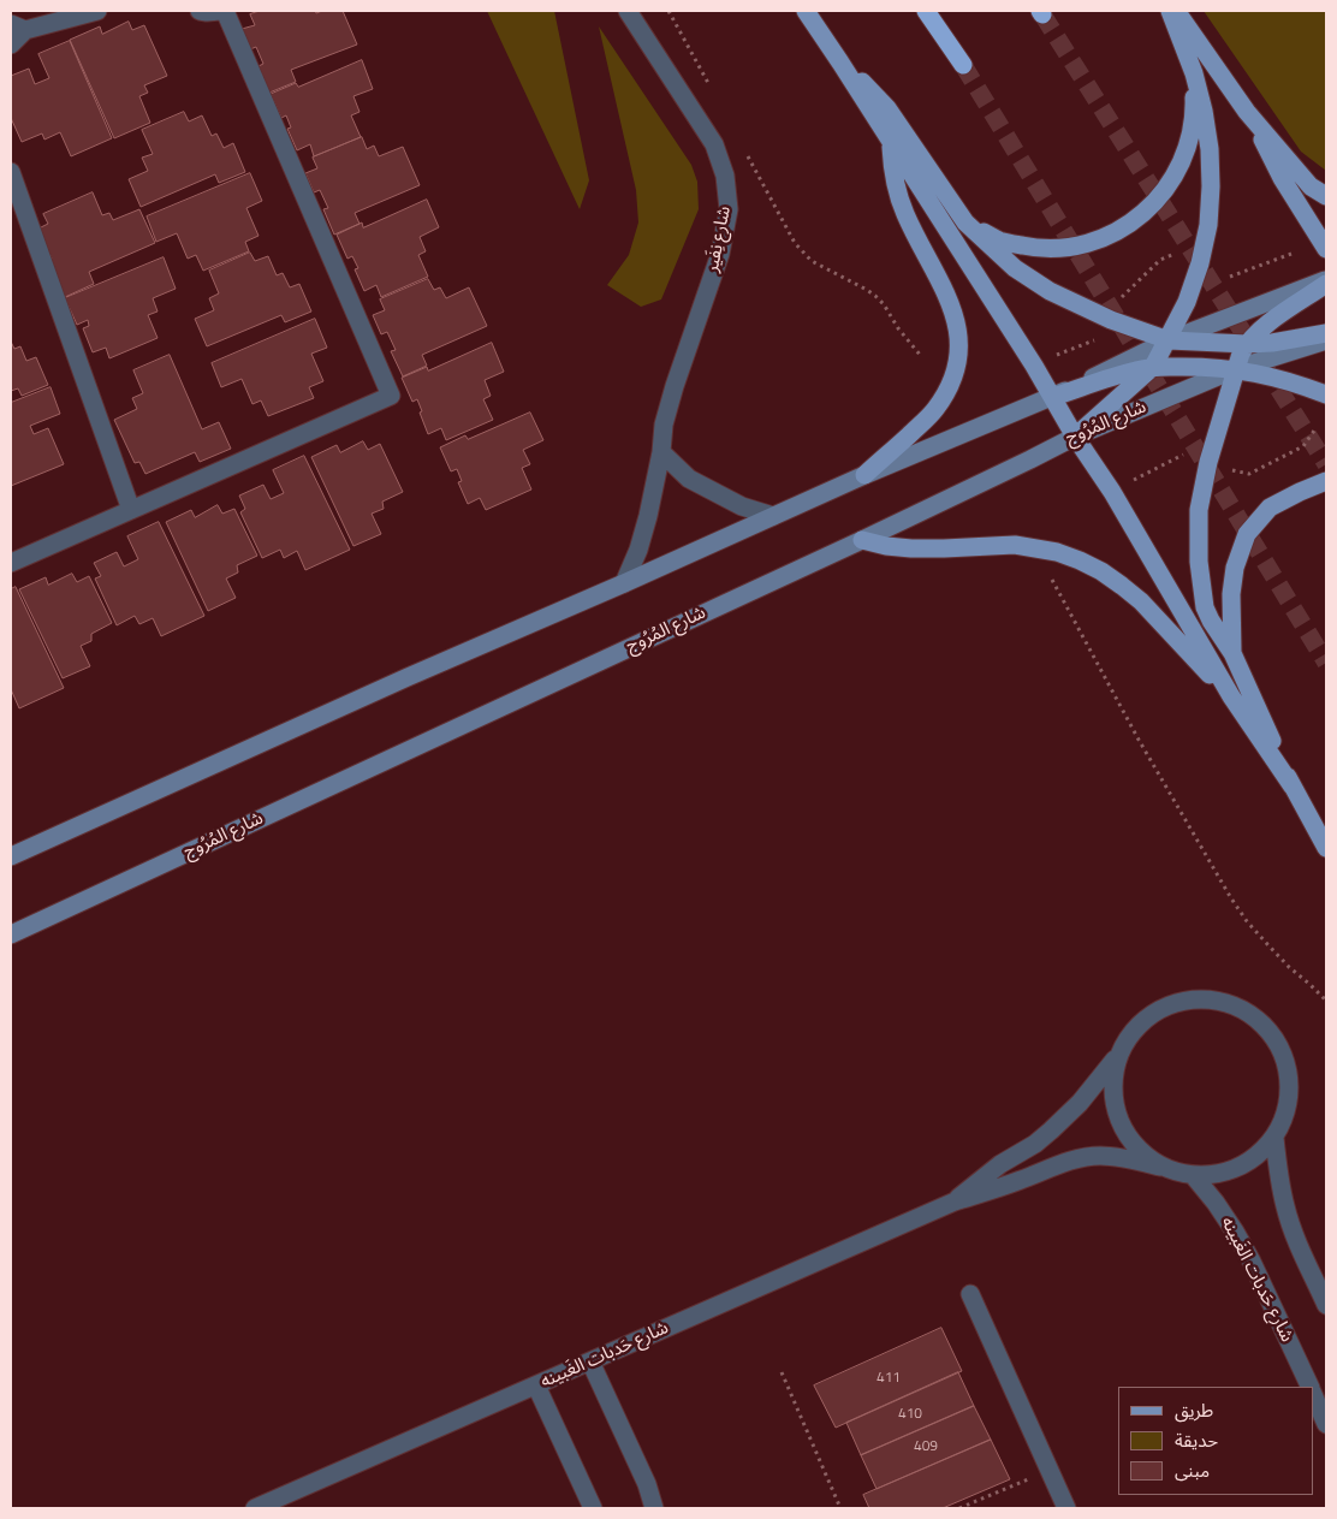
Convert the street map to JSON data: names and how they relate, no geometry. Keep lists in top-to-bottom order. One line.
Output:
{"streets":{"street":["شارع نِفَير","شارع المُرُوج","شارع حَدبات الغَبينه"]},"house_numbers":["411","410","409"],"legend":["طريق","حديقة","مبنى"]}
